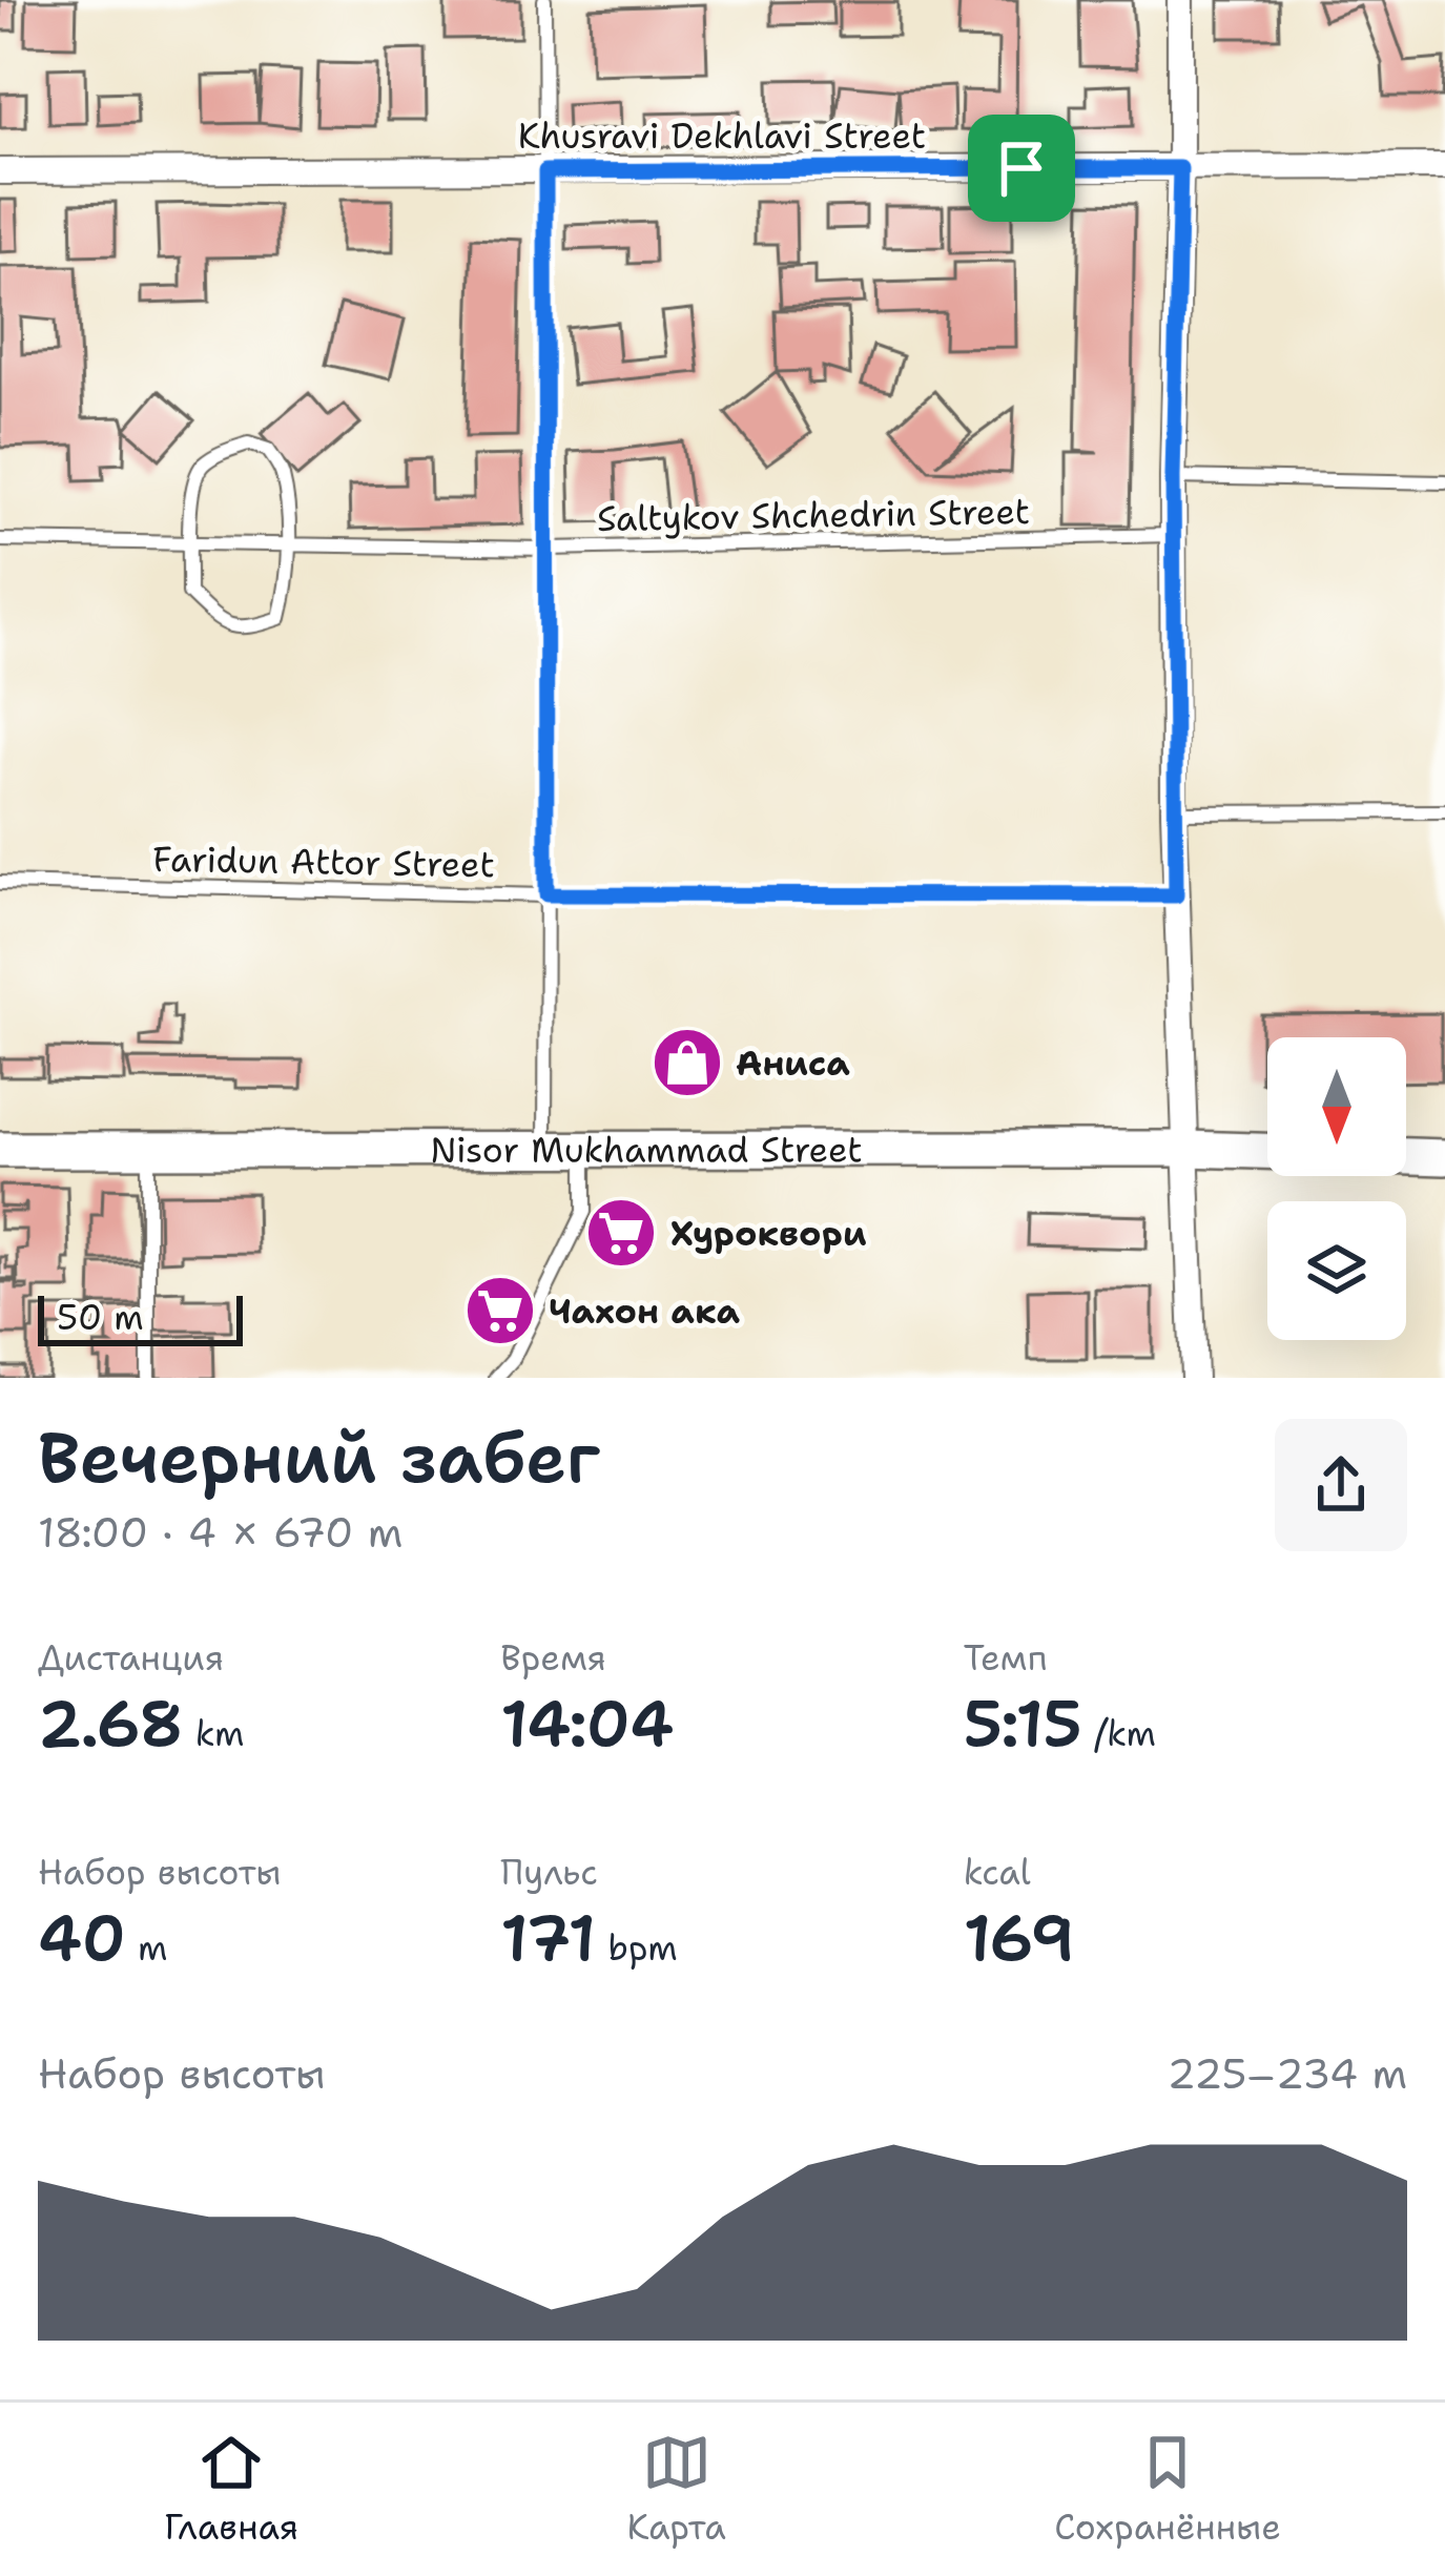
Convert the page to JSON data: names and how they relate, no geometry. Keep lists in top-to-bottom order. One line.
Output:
{"streets":{"street":["Khusravi Dekhlavi Street","Nisor Mukhammad Street"],"lane":["Saltykov Shchedrin Street","Faridun Attor Street"]},"places":{"shop":["Аниса"],"supermarket":["Хуроквори","Чахон ака"]},"scale_bar":"50 m","north":"bottom","page":{"scale":"50 m","heading":["Вечерний забег","18:00 · 4 × 670 m"],"stats":[["Дистанция","2.68 km"],["Время","14:04"],["Темп","5:15 /km"],["Набор высоты","40 m"],["Пульс","171 bpm"],["kcal","169"]],"chart":["Набор высоты","225–234 m"],"tabs":["Главная","Карта","Сохранённые"]}}
